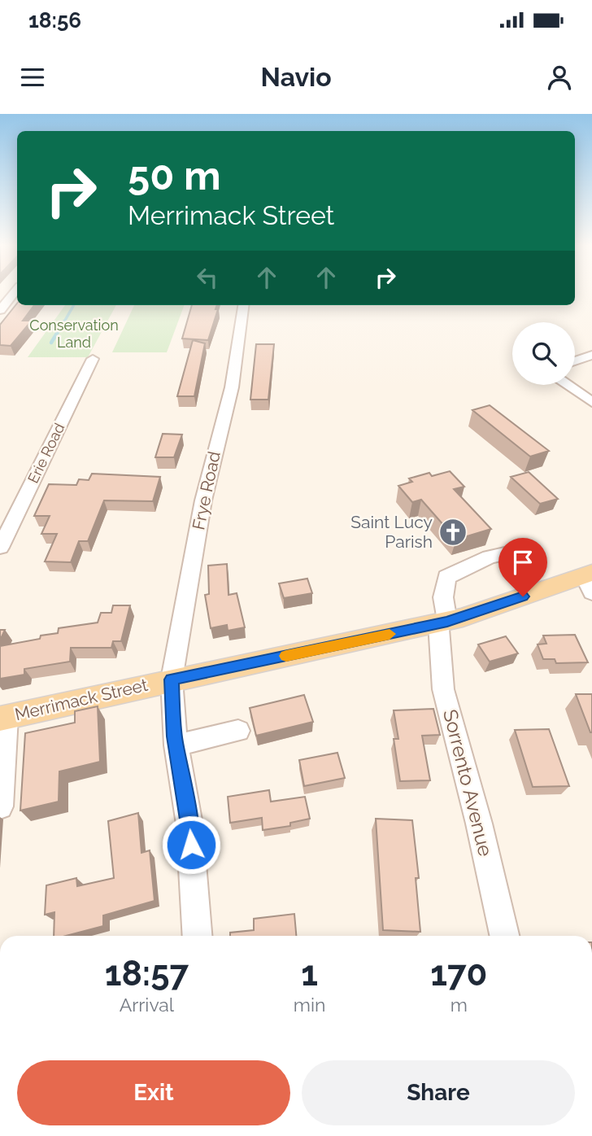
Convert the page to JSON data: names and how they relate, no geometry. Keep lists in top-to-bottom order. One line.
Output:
{"streets":{"main road":["Merrimack Street"],"street":["Erie Road","Frye Road","Sorrento Avenue"]},"crossings":[["Frye Road","Merrimack Street"],["Merrimack Street","Sorrento Avenue"]],"parks":["Conservation Land"],"places":{"church":["Saint Lucy Parish"]},"page":{"status":"18:56","header":"Navio","turn":["50 m","Merrimack Street"],"eta":["18:57","Arrival","1","min","170","m"],"buttons":["Exit","Share"]}}
